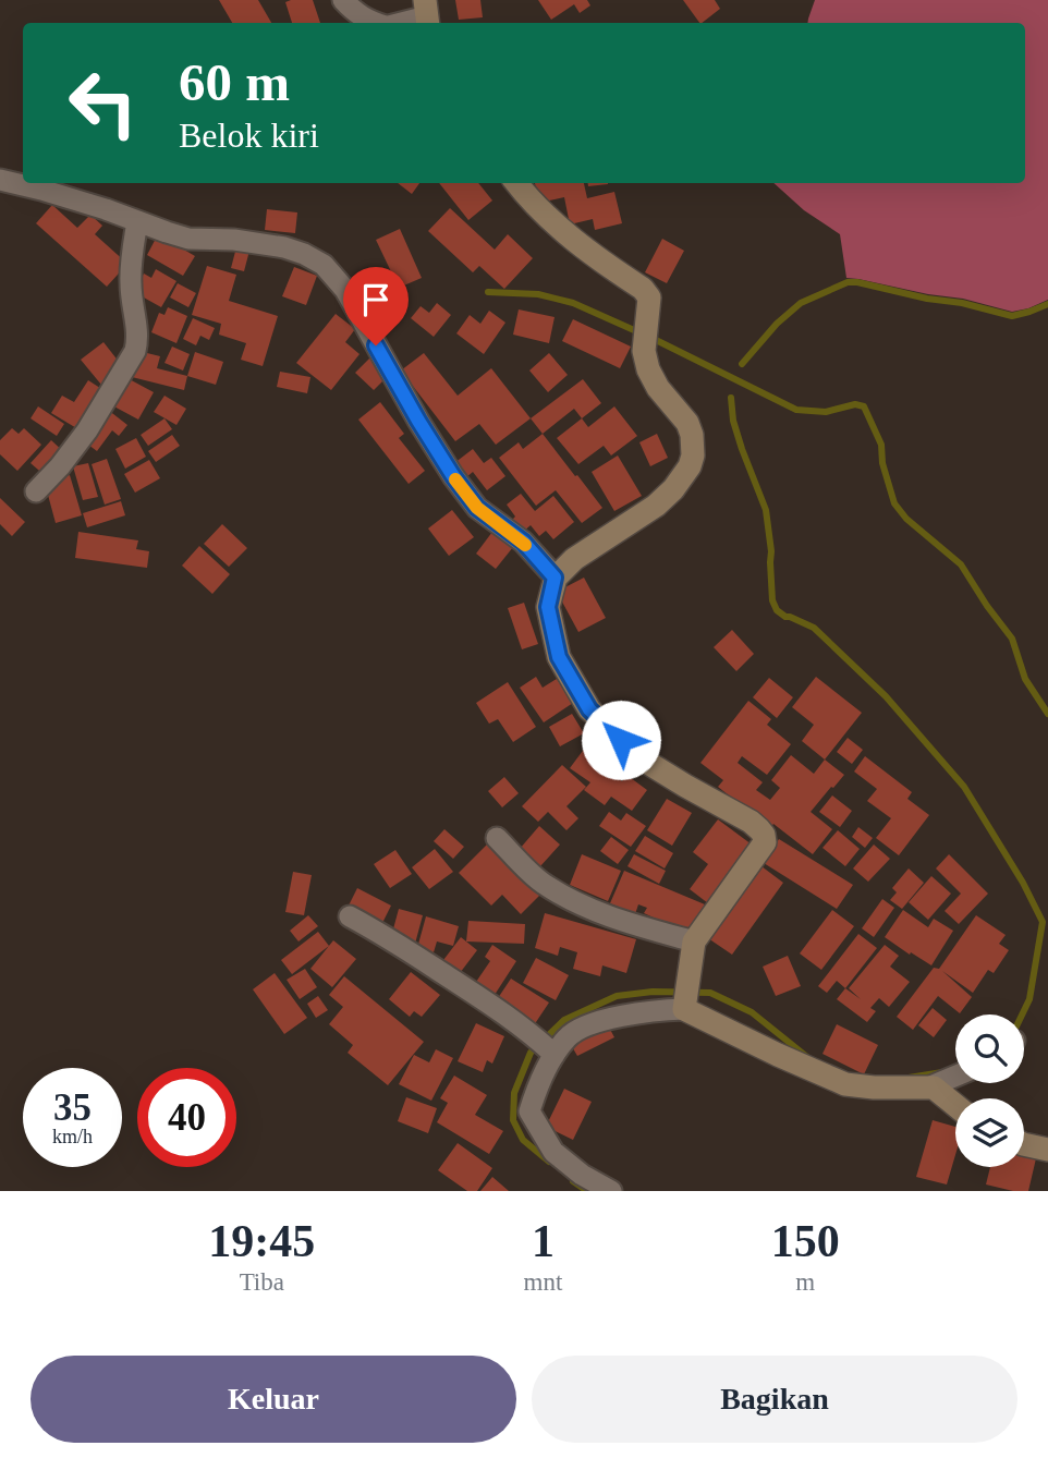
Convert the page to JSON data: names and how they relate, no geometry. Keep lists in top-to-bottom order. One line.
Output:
{"page":{"turn":["60 m","Belok kiri"],"speed":"35 km/h","limit":"40","eta":["19:45","Tiba","1","mnt","150","m"],"buttons":["Keluar","Bagikan"]}}
